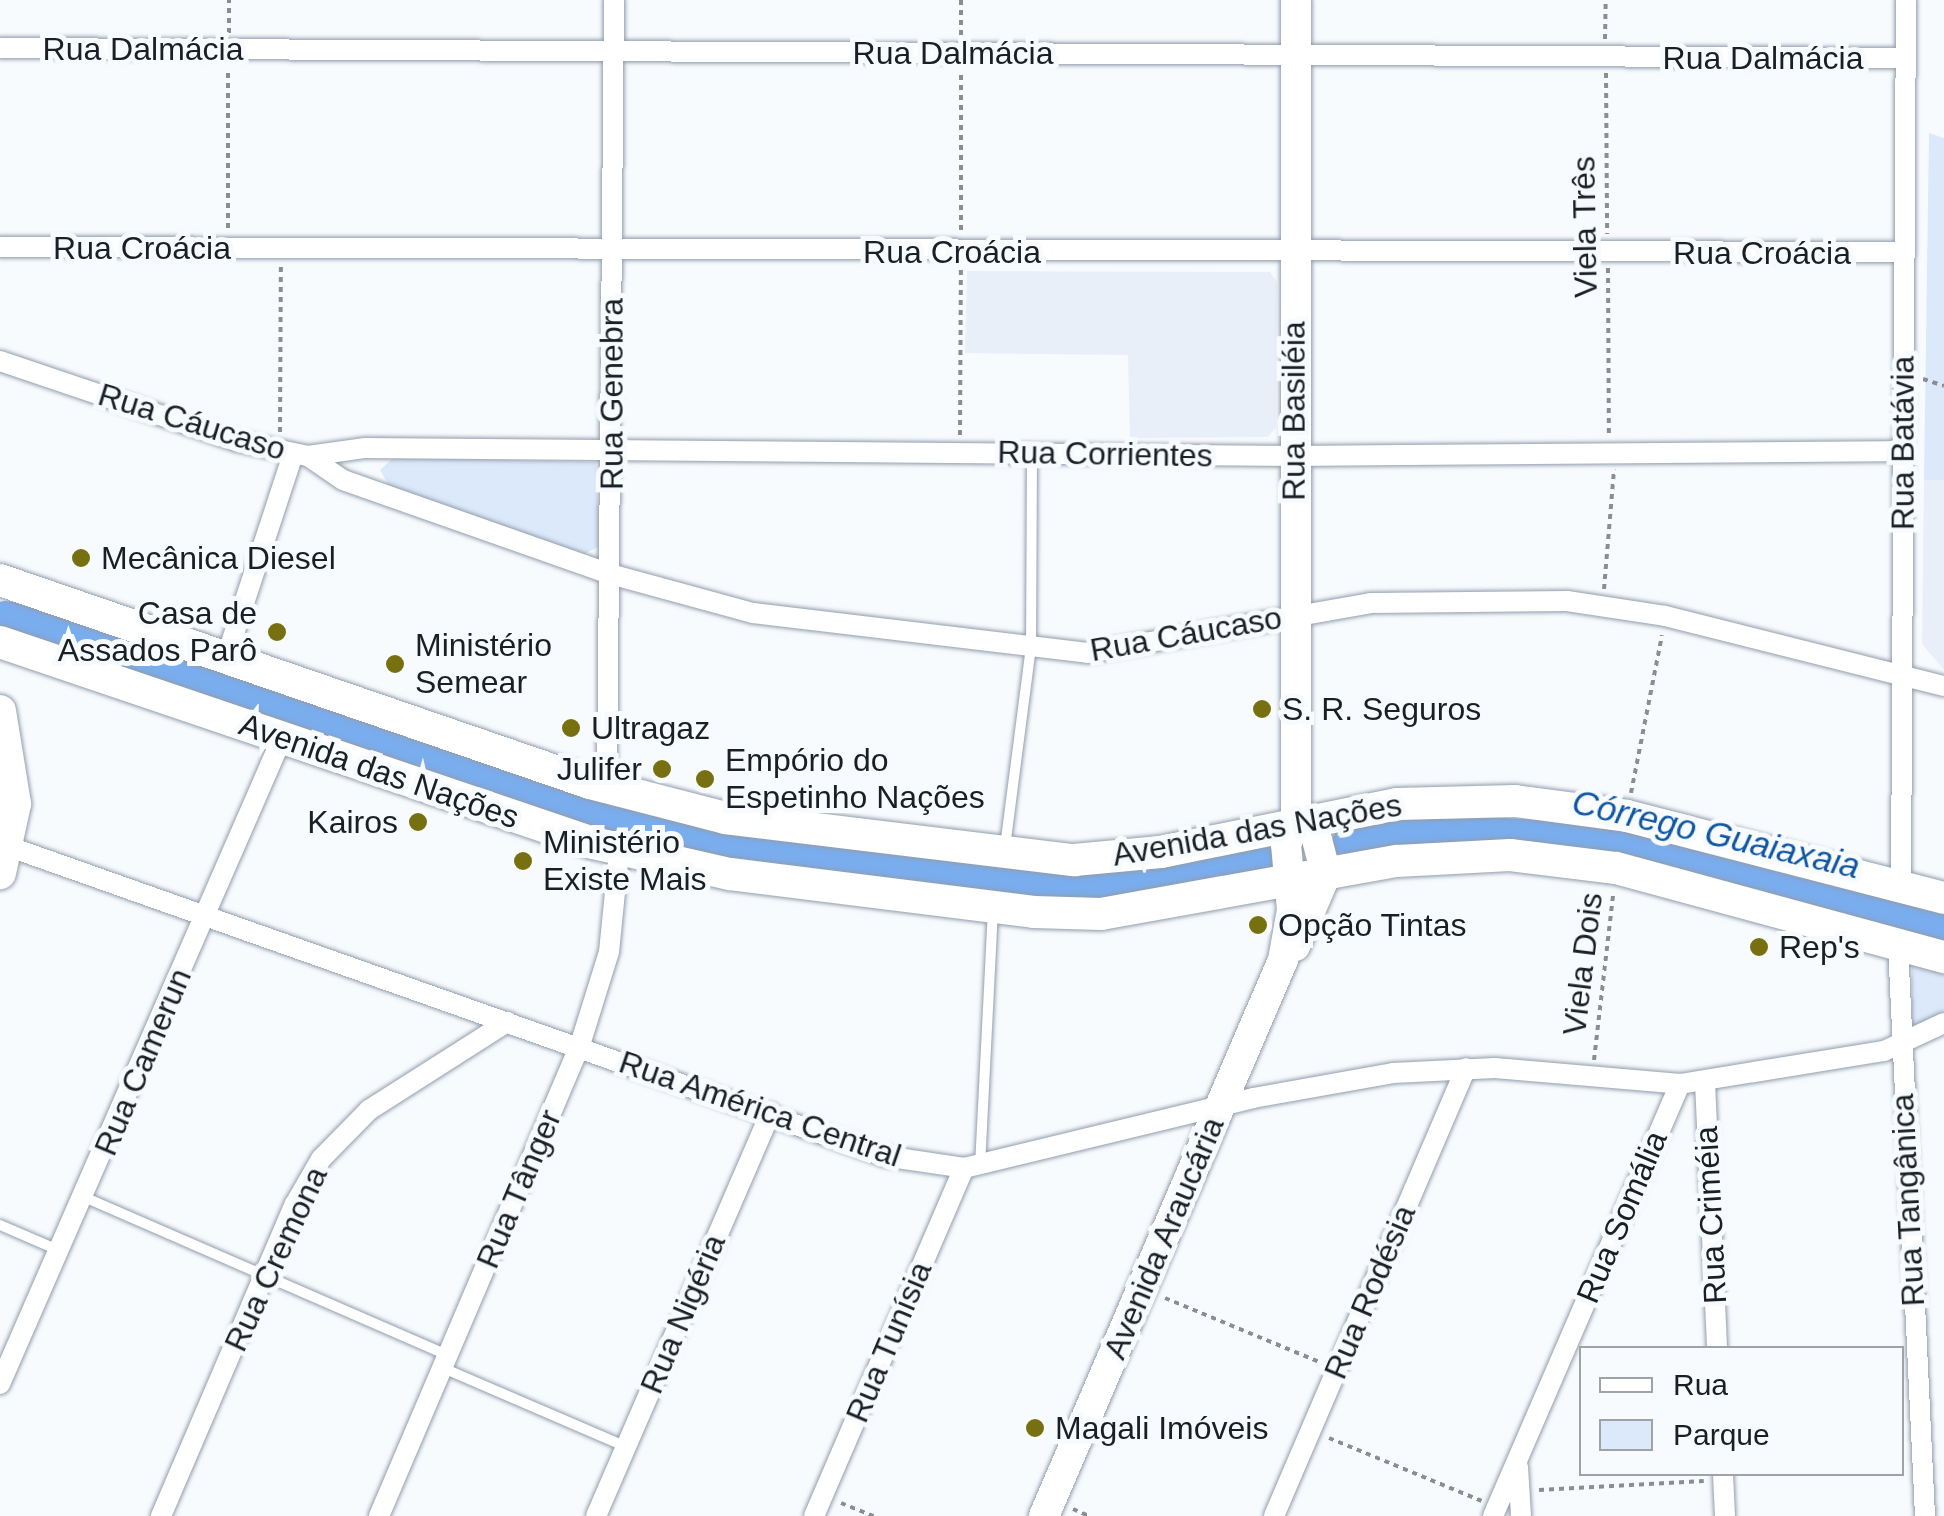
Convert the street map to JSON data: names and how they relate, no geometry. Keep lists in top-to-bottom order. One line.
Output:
{"streets":{"main road":["Avenida das Nações"],"street":["Rua Dalmácia","Rua Croácia","Rua Genebra","Rua Basiléia","Rua Cáucaso","Rua Batávia","Rua Corrientes","Rua Camerun","Rua América Central","Rua Tânger","Rua Tangânica","Rua Criméia","Rua Somália","Avenida Araucária","Rua Cremona","Rua Rodésia","Rua Nigéria","Rua Tunísia"],"path":["Viela Três","Viela Dois"]},"crossings":[["Rua Dalmácia","Viela Três"],["Rua Dalmácia","Rua Genebra"],["Rua Dalmácia","Rua Basiléia"],["Rua Dalmácia","Rua Batávia"],["Viela Três","Rua Croácia"],["Viela Três","Rua Cáucaso"],["Viela Três","Rua Corrientes"],["Rua Croácia","Rua Genebra"],["Rua Croácia","Rua Basiléia"],["Rua Croácia","Rua Batávia"],["Rua Genebra","Rua Cáucaso"],["Rua Genebra","Rua Corrientes"],["Rua Genebra","Avenida das Nações"],["Rua Basiléia","Rua Cáucaso"],["Rua Basiléia","Rua Corrientes"],["Rua Basiléia","Avenida das Nações"],["Rua Basiléia","Avenida Araucária"],["Rua Cáucaso","Rua Batávia"],["Rua Cáucaso","Rua Corrientes"],["Rua Batávia","Rua Corrientes"],["Rua Batávia","Avenida das Nações"],["Avenida das Nações","Viela Dois"],["Avenida das Nações","Rua Camerun"],["Avenida das Nações","Rua Tânger"],["Avenida das Nações","Rua Tangânica"],["Avenida das Nações","Avenida Araucária"],["Viela Dois","Rua América Central"],["Rua Camerun","Rua América Central"],["Rua América Central","Rua Tânger"],["Rua América Central","Rua Tangânica"],["Rua América Central","Rua Criméia"],["Rua América Central","Rua Somália"],["Rua América Central","Avenida Araucária"],["Rua América Central","Rua Cremona"],["Rua América Central","Rua Rodésia"],["Rua América Central","Rua Nigéria"],["Rua América Central","Rua Tunísia"]],"water":["Córrego Guaiaxaia"],"places":["Mecânica Diesel","Casa de Assados Parô","Ministério Semear","S. R. Seguros","Ultragaz","Julifer","Empório do Espetinho Nações","Kairos","Ministério Existe Mais","Opção Tintas","Rep's","Magali Imóveis"],"legend":["Rua","Parque"]}
